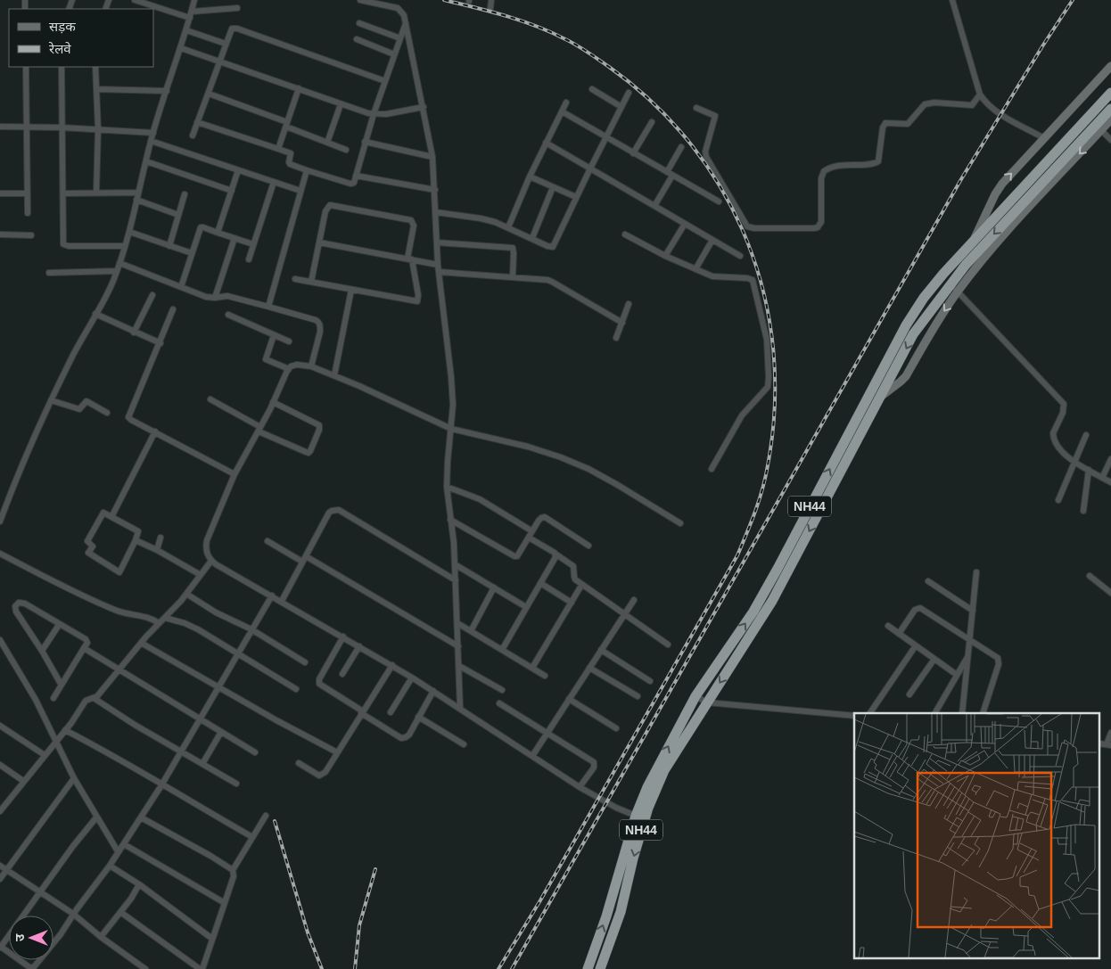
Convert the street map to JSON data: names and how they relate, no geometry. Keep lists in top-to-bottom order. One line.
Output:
{"streets":{"highway":["NH44"]},"legend":["सड़क","रेलवे"],"north":"left"}
